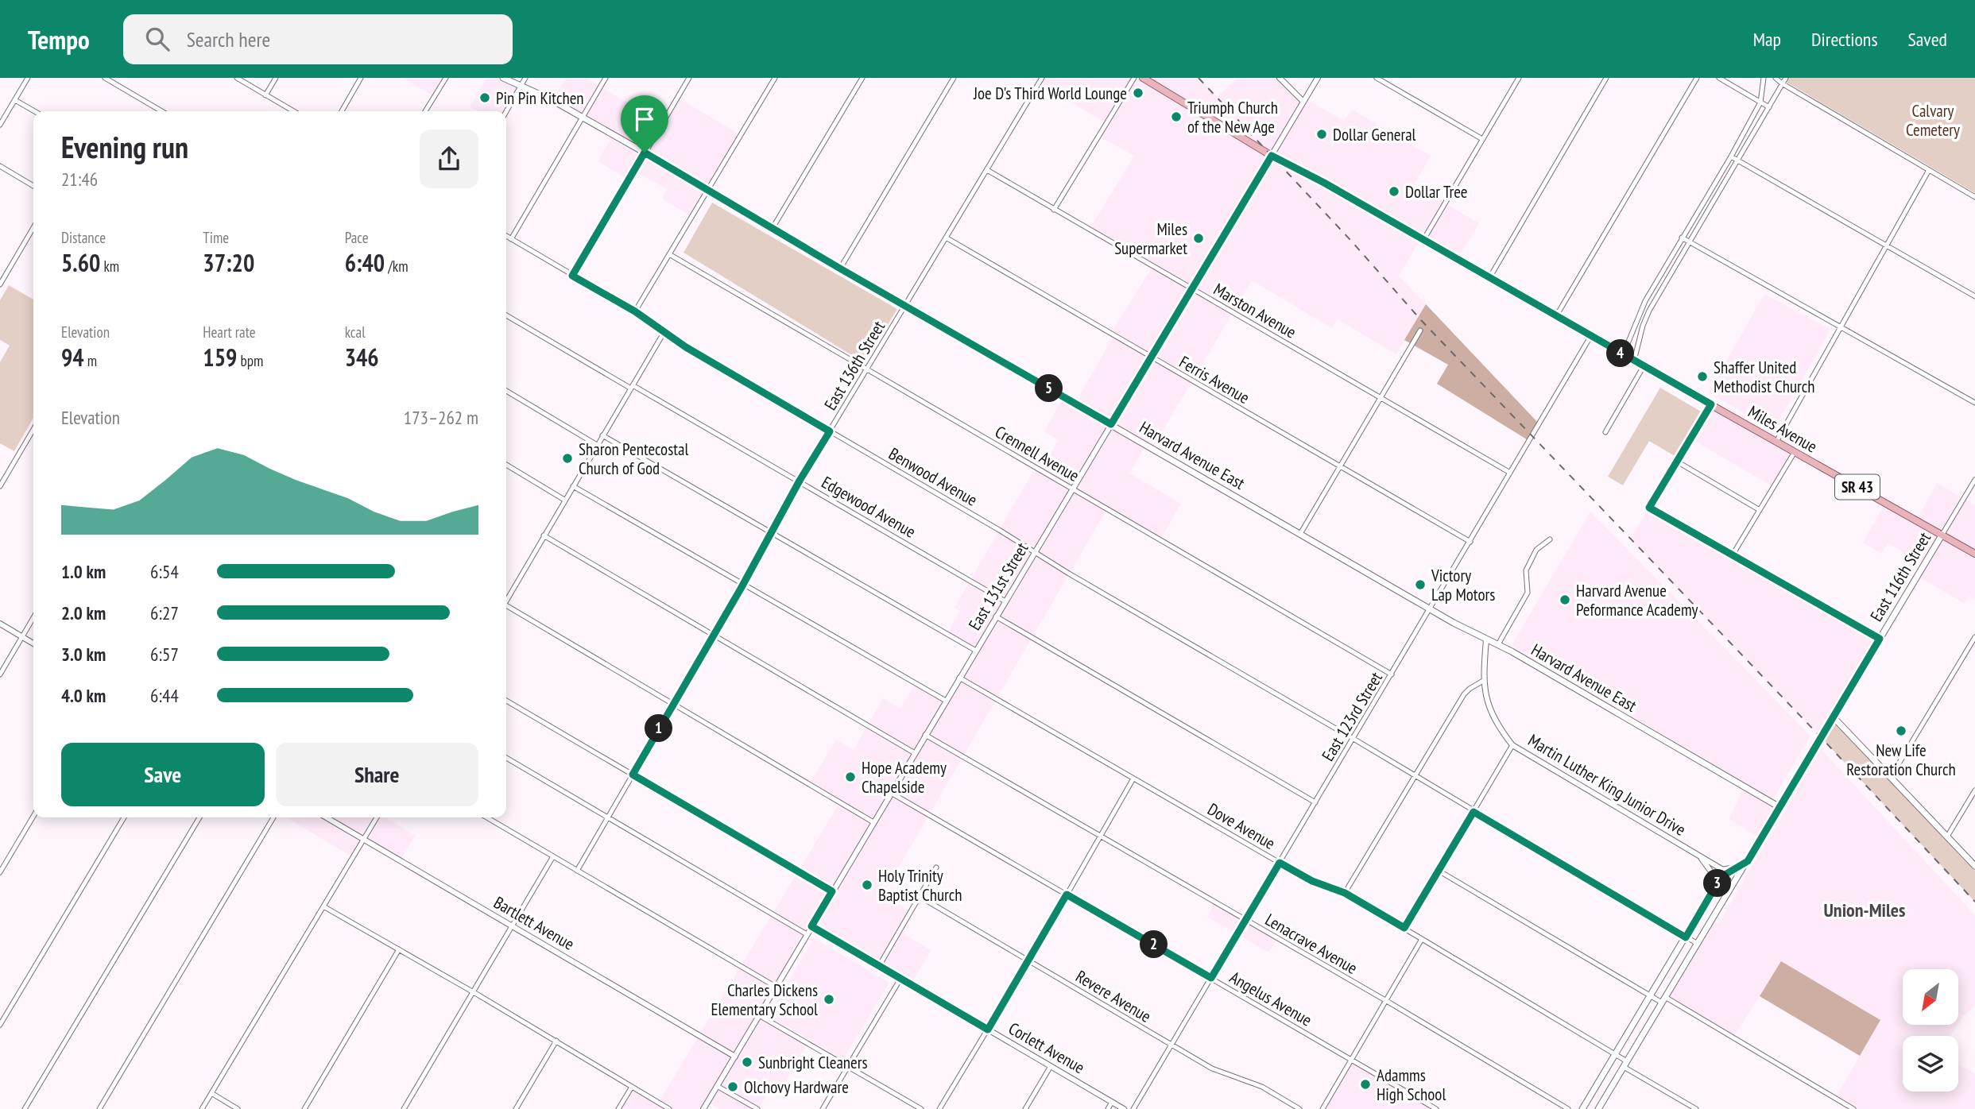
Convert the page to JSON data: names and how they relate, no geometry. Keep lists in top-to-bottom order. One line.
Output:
{"streets":{"main road":["Miles Avenue","Harvard Avenue East","SR 43","East 116th Street"],"street":["Marston Avenue","East 136th Street","Ferris Avenue","Crennell Avenue","Benwood Avenue","Edgewood Avenue","East 131st Street","East 123rd Street","Martin Luther King Junior Drive","Dove Avenue","Bartlett Avenue","Lenacrave Avenue","Revere Avenue","Angelus Avenue","Corlett Avenue"]},"crossings":[["Marston Avenue","East 136th Street"],["Marston Avenue","East 131st Street"],["Marston Avenue","East 123rd Street"],["East 136th Street","Ferris Avenue"],["East 136th Street","Crennell Avenue"],["East 136th Street","Harvard Avenue East"],["East 136th Street","Benwood Avenue"],["East 136th Street","Edgewood Avenue"],["Ferris Avenue","East 131st Street"],["Ferris Avenue","East 123rd Street"],["Miles Avenue","East 116th Street"],["Miles Avenue","East 131st Street"],["Miles Avenue","East 123rd Street"],["Crennell Avenue","East 131st Street"],["Crennell Avenue","East 123rd Street"],["Harvard Avenue East","East 116th Street"],["Harvard Avenue East","East 131st Street"],["Harvard Avenue East","East 123rd Street"],["Harvard Avenue East","Martin Luther King Junior Drive"],["Benwood Avenue","East 131st Street"],["Benwood Avenue","East 123rd Street"],["Edgewood Avenue","East 131st Street"],["East 116th Street","Martin Luther King Junior Drive"],["East 131st Street","Dove Avenue"],["East 131st Street","Bartlett Avenue"],["East 131st Street","Lenacrave Avenue"],["East 131st Street","Angelus Avenue"],["East 131st Street","Corlett Avenue"],["East 123rd Street","Dove Avenue"],["East 123rd Street","Lenacrave Avenue"],["East 123rd Street","Revere Avenue"],["East 123rd Street","Angelus Avenue"]],"districts":["Union-Miles"],"parks":["Calvary Cemetery"],"places":["Joe D's Third World Lounge","Pin Pin Kitchen","Triumph Church of the New Age","Dollar General","Dollar Tree","Miles Supermarket","Shaffer United Methodist Church","Sharon Pentecostal Church of God","Victory Lap Motors","Harvard Avenue Peformance Academy","New Life Restoration Church","Hope Academy Chapelside","Holy Trinity Baptist Church","Charles Dickens Elementary School","Sunbright Cleaners","Adamms High School","Olchovy Hardware"],"north":"bottom left","page":{"header":"Tempo","search":"Search here","nav":["Map","Directions","Saved"],"heading":["Evening run","21:46"],"stats":[["Distance","5.60 km"],["Time","37:20"],["Pace","6:40 /km"],["Elevation","94 m"],["Heart rate","159 bpm"],["kcal","346"]],"pins":["4","5","1","3","2"],"chart":["Elevation","173–262 m"],"list":[{"name":"1.0 km","note":"6:54"},{"name":"2.0 km","note":"6:27"},{"name":"3.0 km","note":"6:57"},{"name":"4.0 km","note":"6:44"}],"buttons":["Save","Share"]}}
